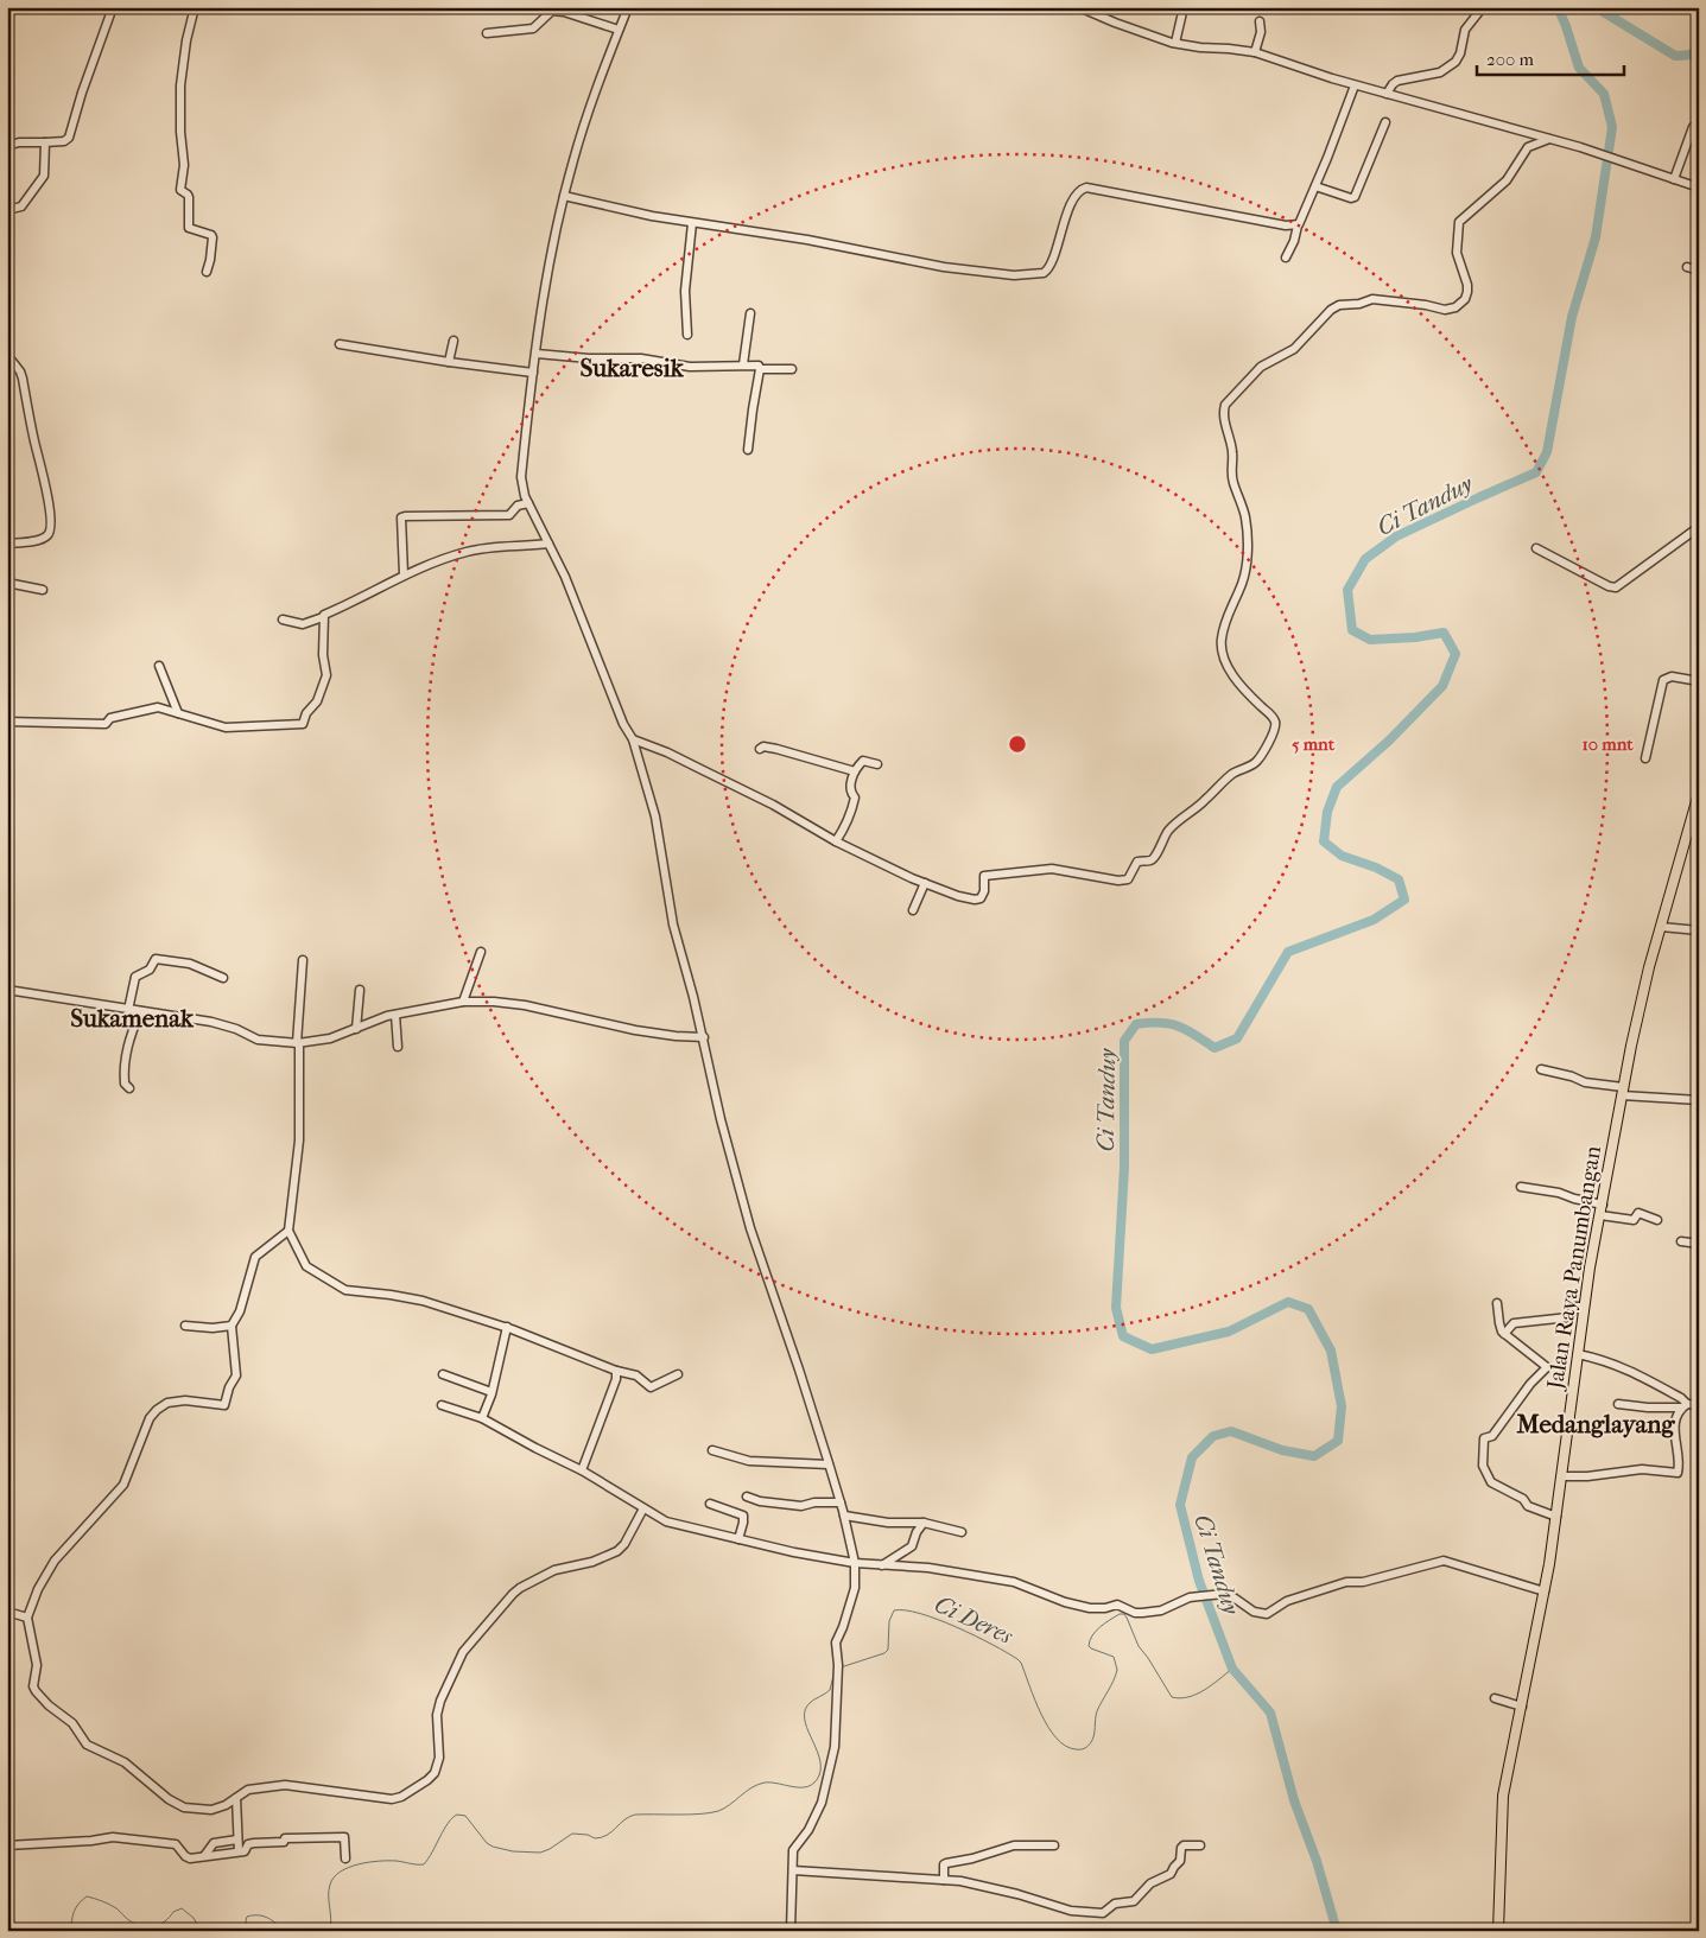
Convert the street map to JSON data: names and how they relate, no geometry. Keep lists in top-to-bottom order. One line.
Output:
{"streets":{"main road":["Jalan Raya Panumbangan"]},"districts":["Sukaresik","Sukamenak","Medanglayang"],"water":["Ci Tanduy","Ci Deres"],"scale_bar":"200 m","rings":["5 mnt","10 mnt"]}
